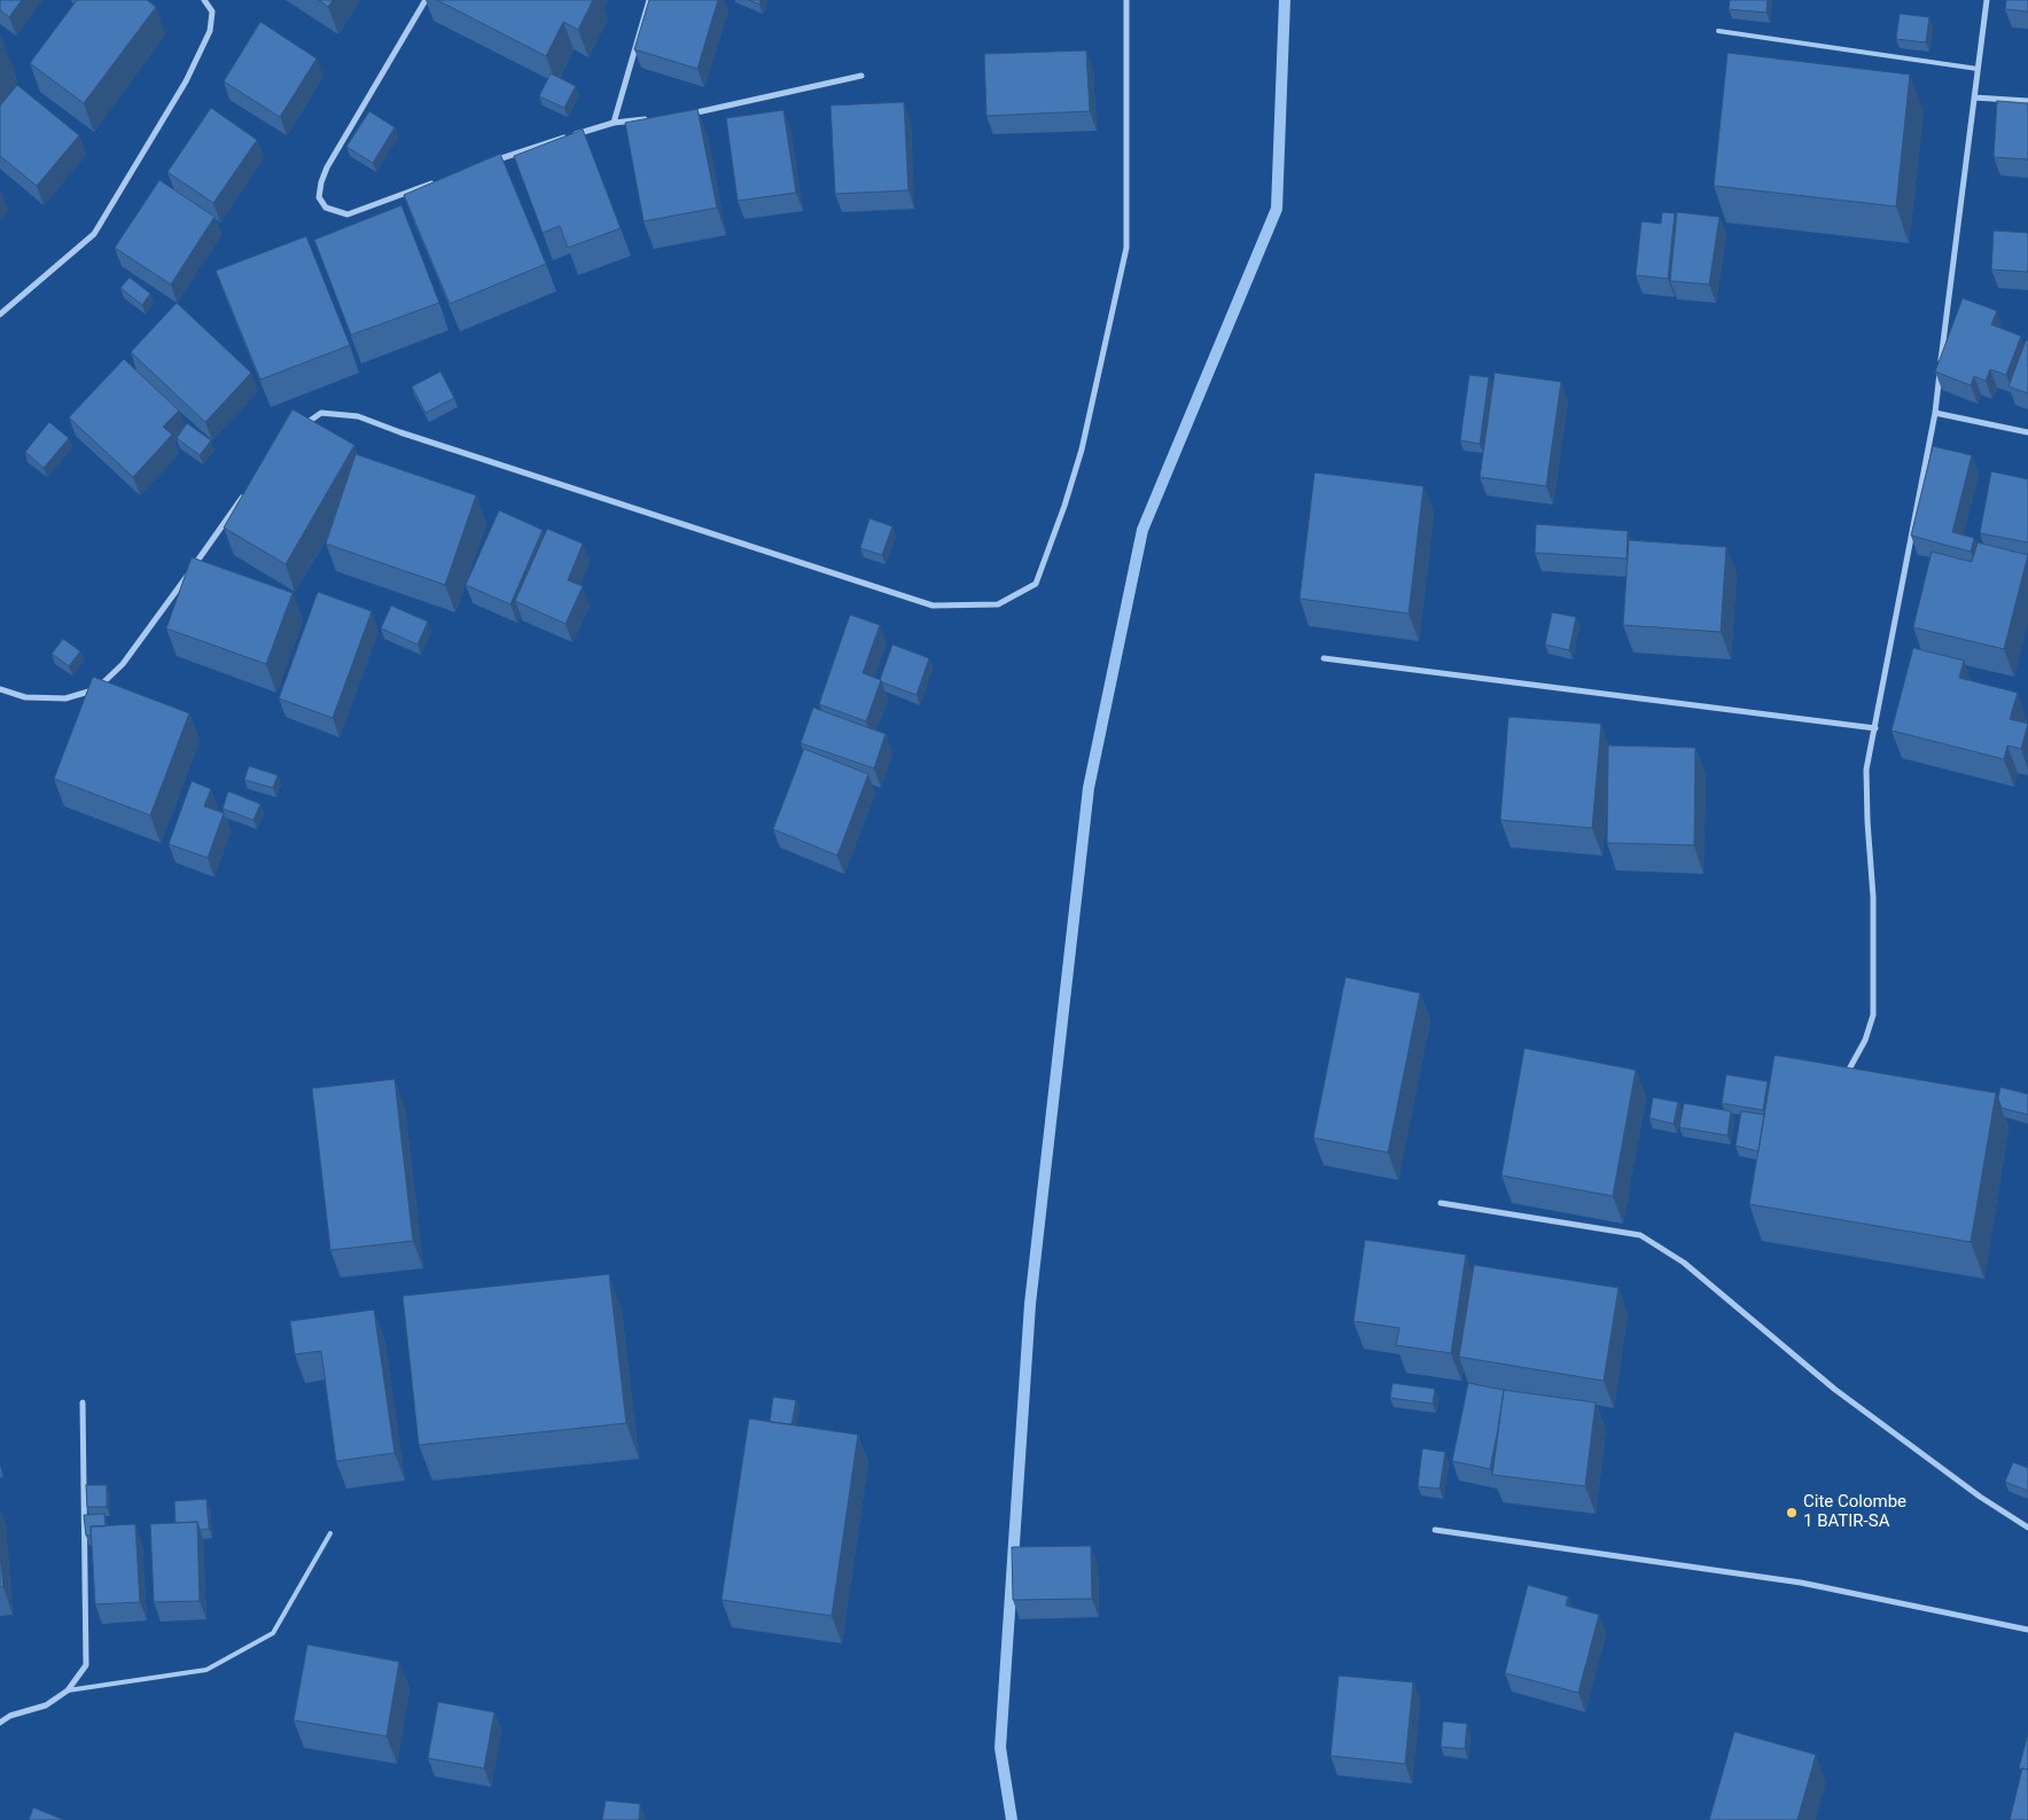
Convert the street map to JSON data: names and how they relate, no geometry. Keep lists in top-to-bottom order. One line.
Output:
{"places":["Cite Colombe 1 BATIR-SA"]}
